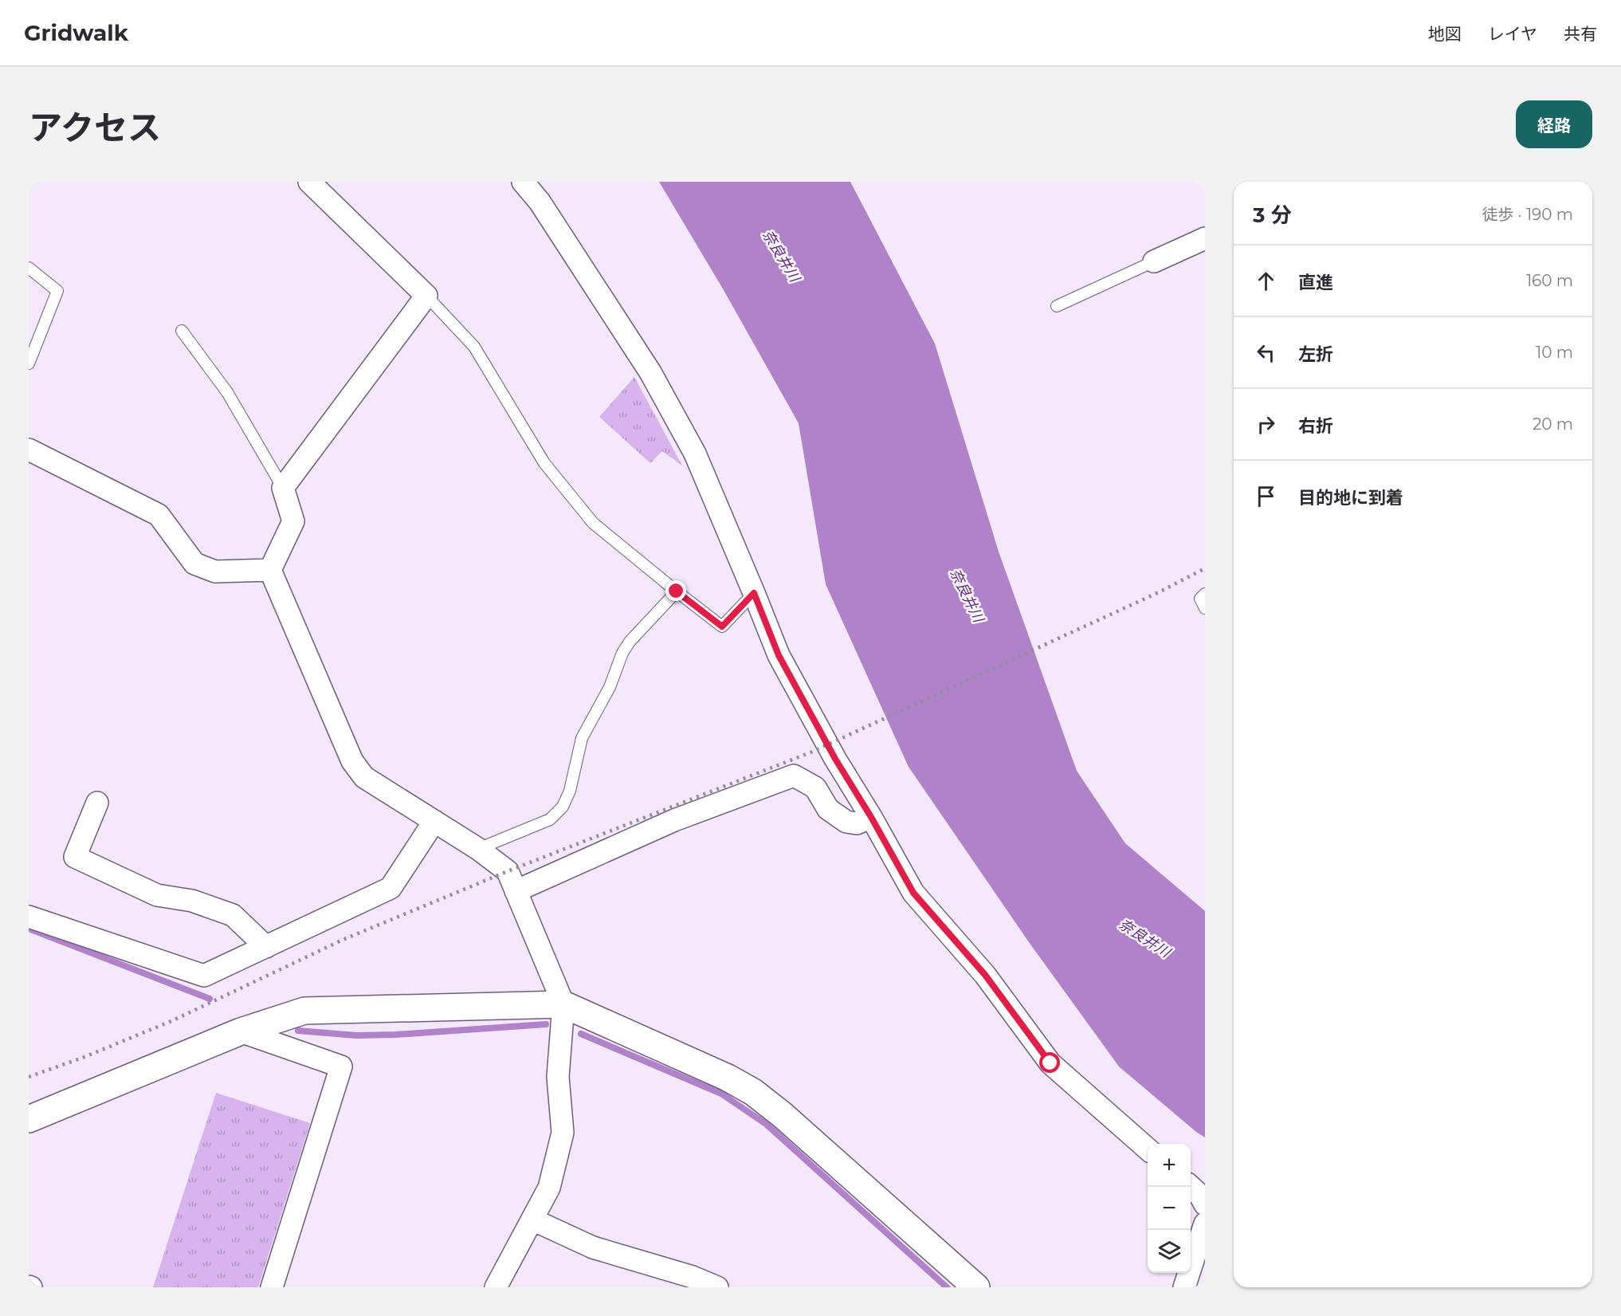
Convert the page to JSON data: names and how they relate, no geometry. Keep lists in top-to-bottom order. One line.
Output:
{"water":["奈良井川"],"page":{"header":"Gridwalk","nav":["地図","レイヤ","共有"],"title":"アクセス","buttons":"経路","heading":["3 分","徒歩 · 190 m"],"list":[["直進","160 m"],["左折","10 m"],["右折","20 m"],"目的地に到着"],"map_buttons":["+","−"]}}
